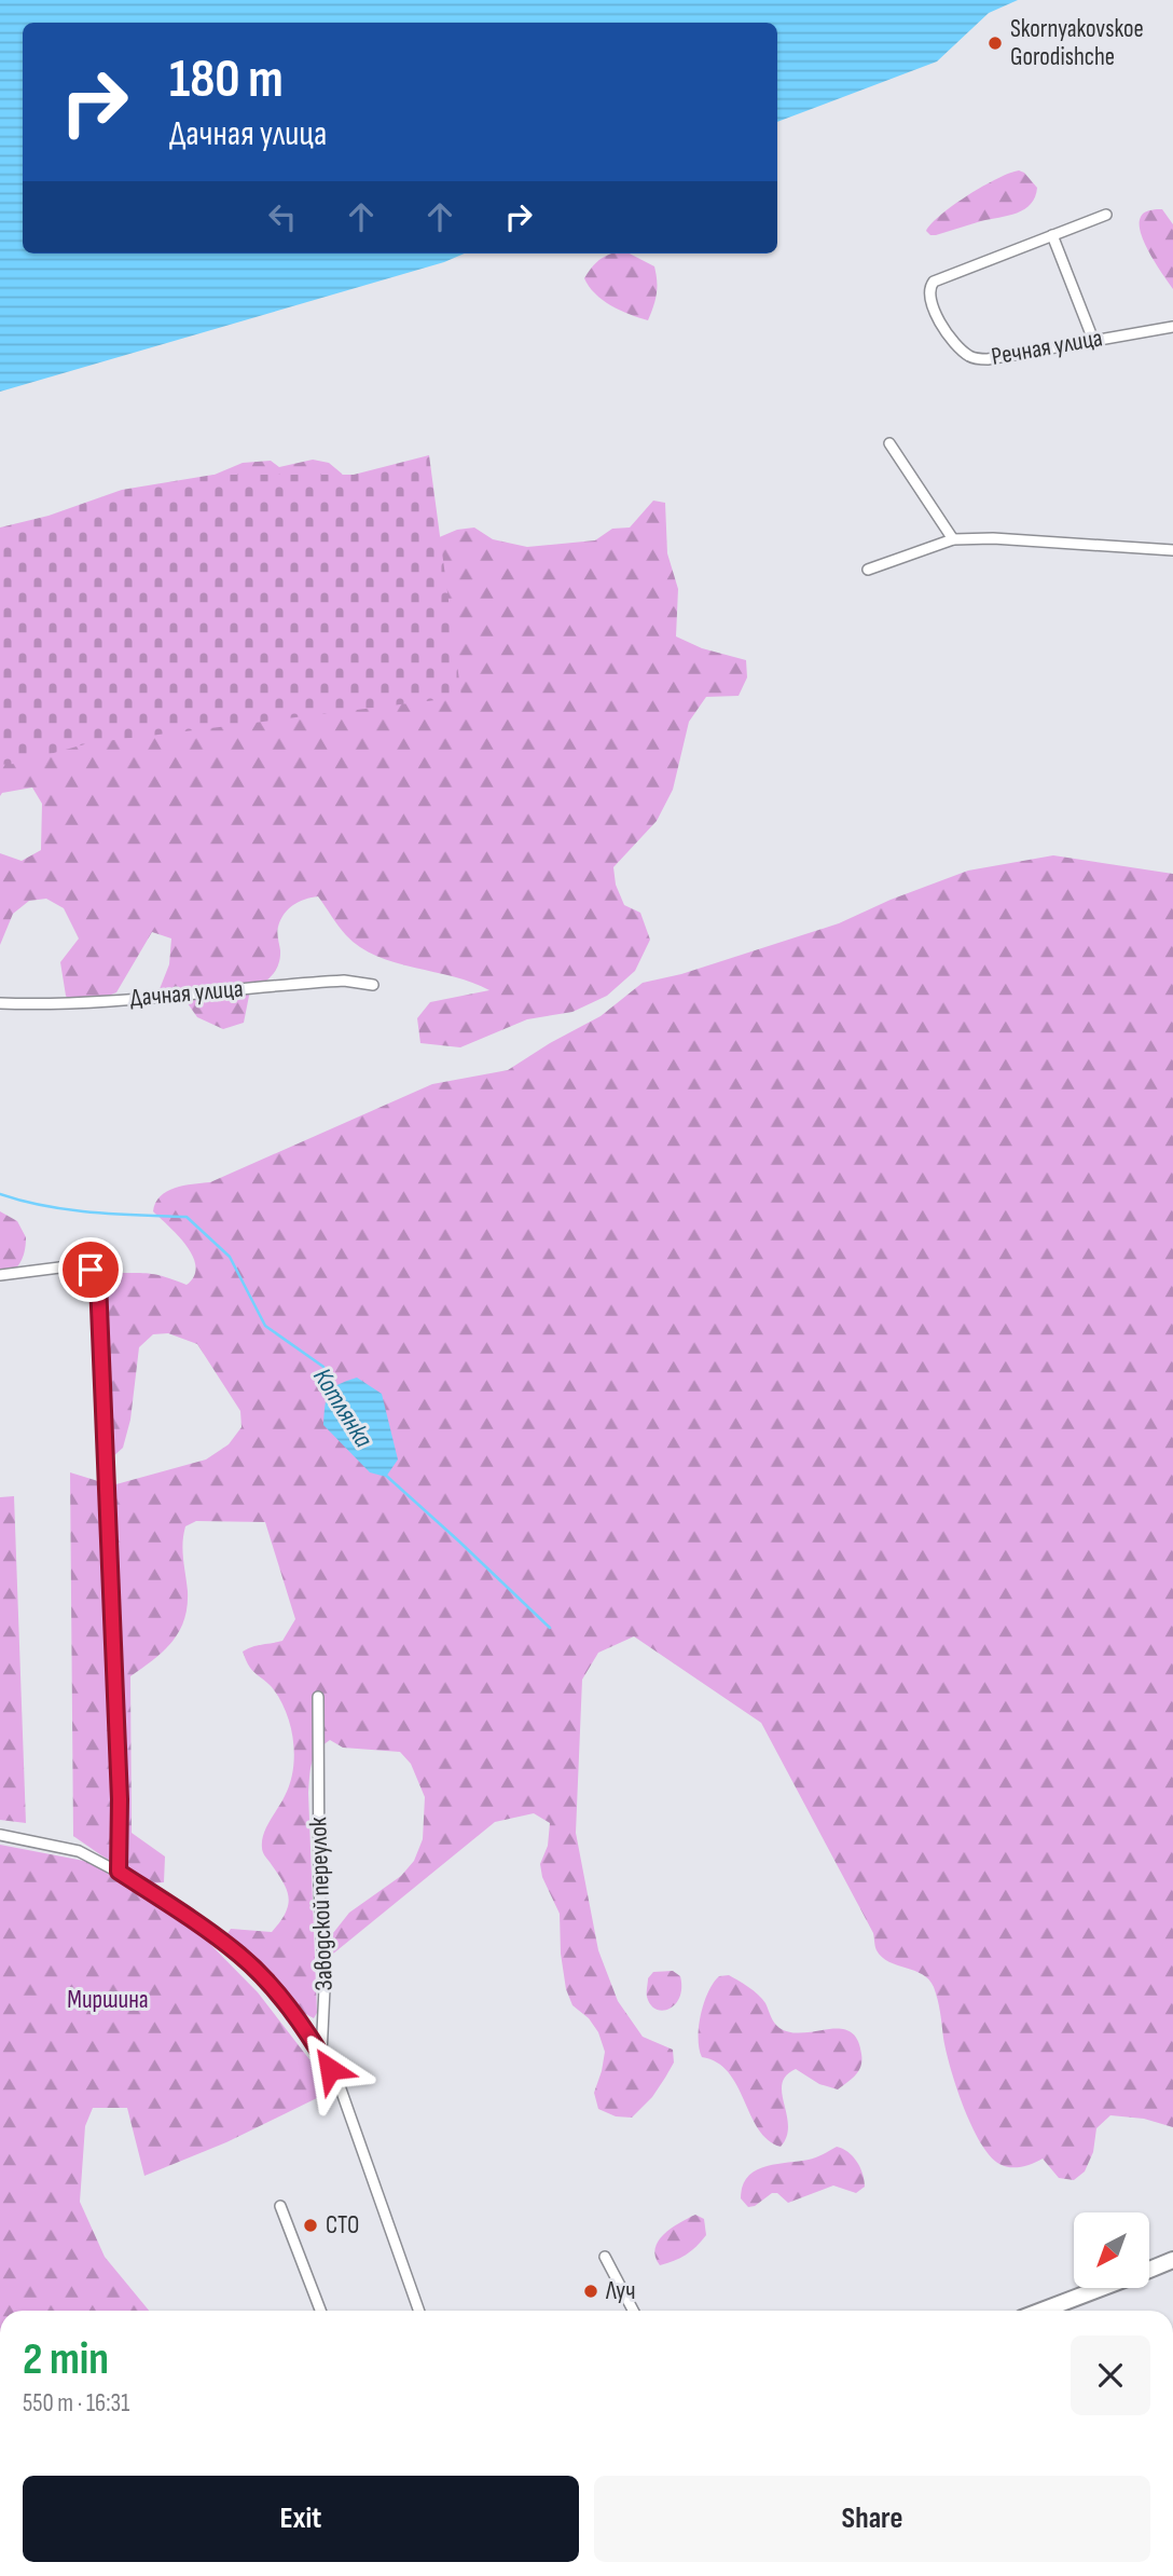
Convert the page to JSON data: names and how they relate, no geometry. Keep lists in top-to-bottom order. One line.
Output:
{"streets":{"street":["Речная улица","Дачная улица","Заводской переулок"]},"water":["Котлянка"],"parks":["Миршина"],"places":["Skornyakovskoe Gorodishche","СТО","Луч"],"north":"bottom left","page":{"turn":["180 m","Дачная улица"],"heading":["2 min","550 m · 16:31"],"buttons":["Exit","Share"]}}
